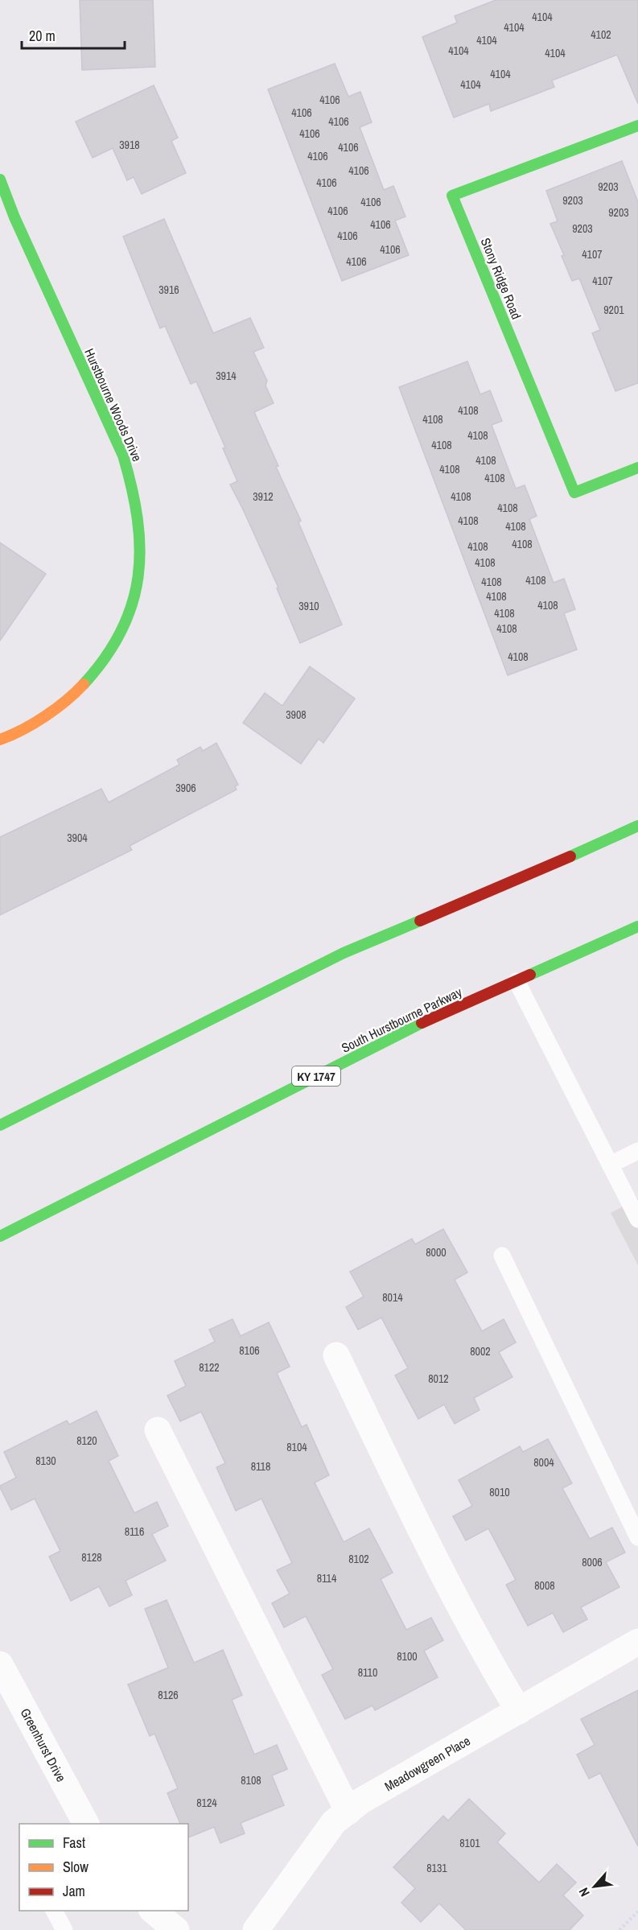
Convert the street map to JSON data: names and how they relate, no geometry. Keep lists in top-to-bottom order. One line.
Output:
{"streets":{"main road":["Stony Ridge Road","Hurstbourne Woods Drive","South Hurstbourne Parkway","KY 1747"],"street":["Greenhurst Drive","Meadowgreen Place"]},"house_numbers":["4104","4104","4102","4104","4104","4104","4104","4104","4106","4106","4106","4106","3918","4106","4106","4106","4106","9203","9203","4106","4106","9203","4106","9203","4106","4106","4107","4106","4107","3916","9201","3914","4108","4108","4108","4108","4108","4108","4108","3912","4108","4108","4108","4108","4108","4108","4108","4108","4108","4108","4108","3910","4108","4108","4108","3908","3906","3904","8000","8014","8106","8002","8122","8012","8120","8104","8130","8004","8118","8010","8116","8128","8102","8006","8114","8008","8100","8110","8126","8108","8124","8101","8131"],"legend":["Fast","Slow","Jam"],"scale_bar":"20 m","north":"bottom left"}
